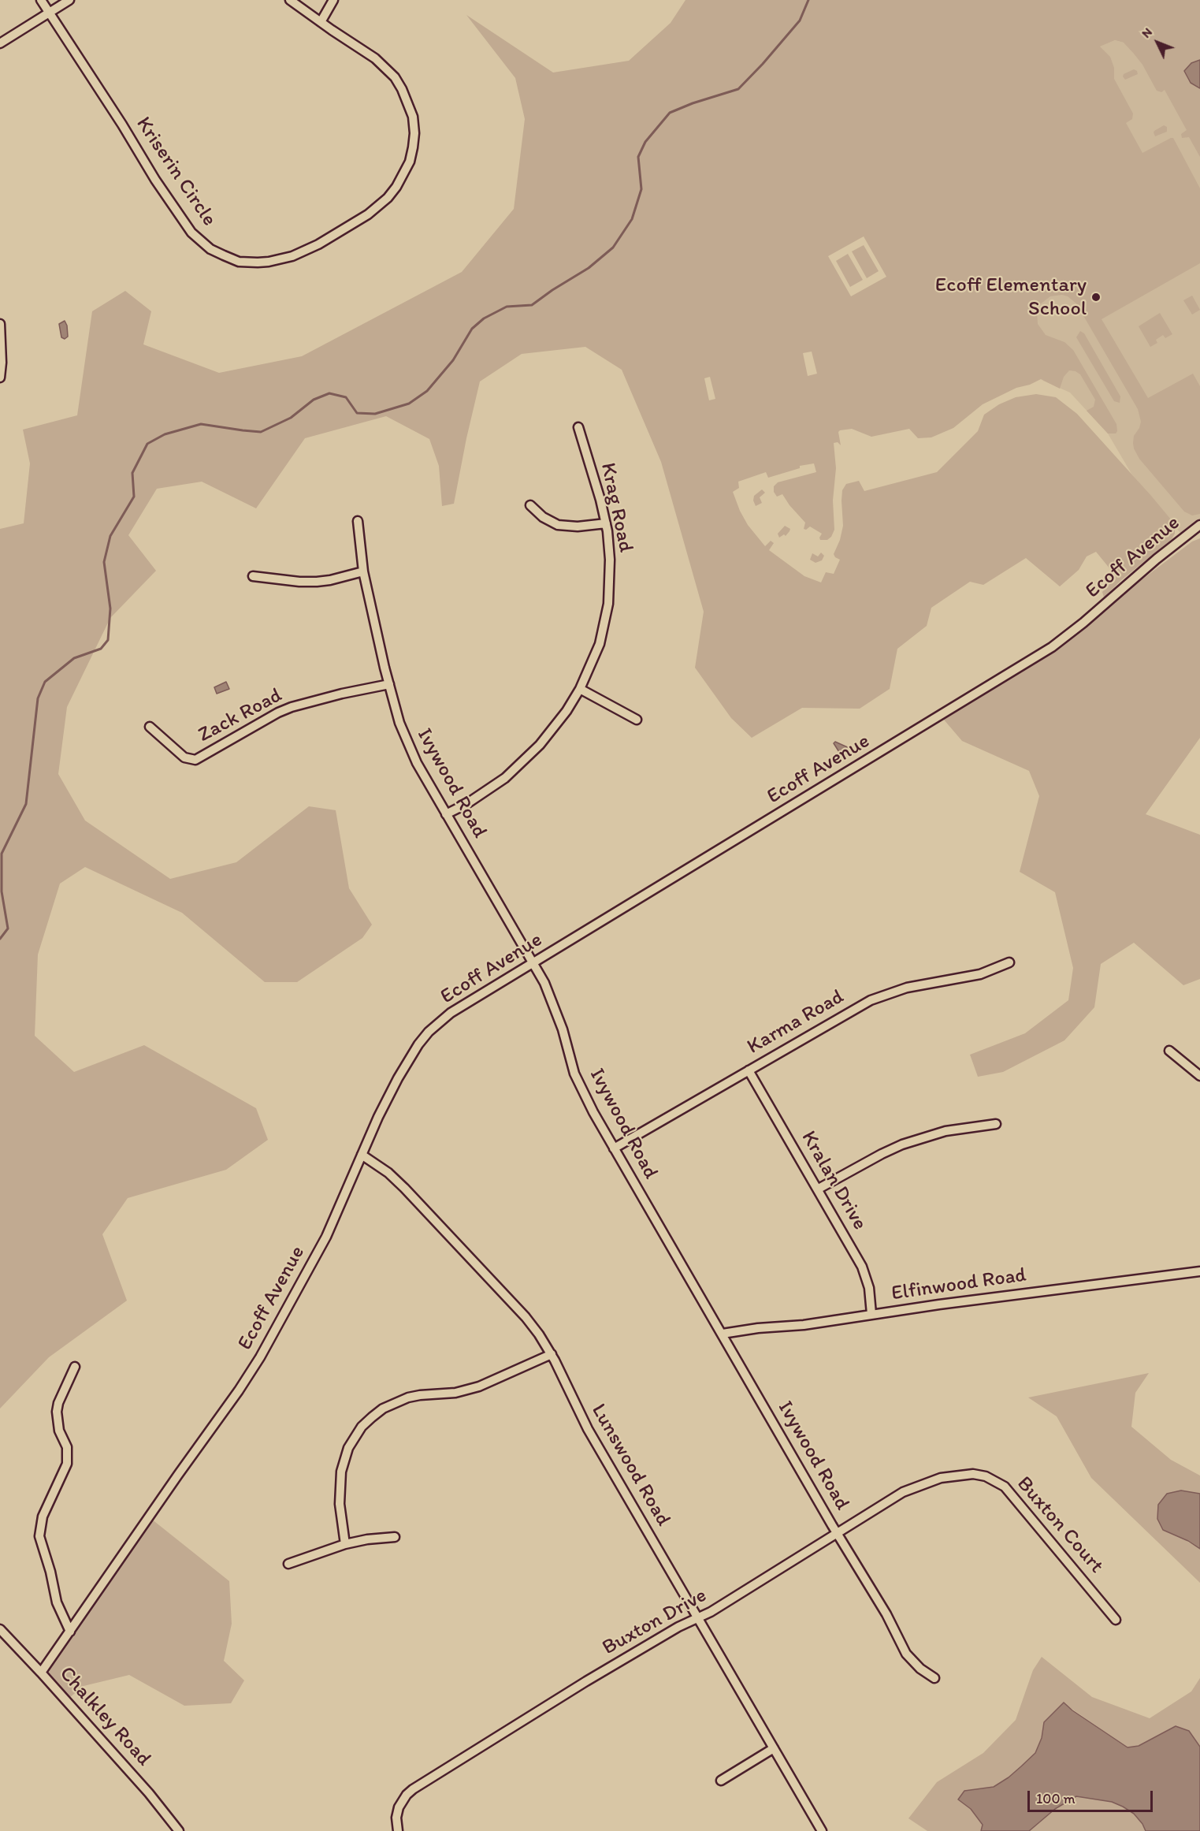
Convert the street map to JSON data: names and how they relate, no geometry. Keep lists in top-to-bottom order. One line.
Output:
{"streets":{"street":["Kriserin Circle","Krag Road","Ecoff Avenue","Zack Road","Ivywood Road","Karma Road","Kralan Drive","Elfinwood Road","Lunswood Road","Buxton Court","Buxton Drive","Chalkley Road"]},"crossings":[["Krag Road","Ivywood Road"],["Ecoff Avenue","Ivywood Road"],["Ecoff Avenue","Lunswood Road"],["Ecoff Avenue","Chalkley Road"],["Zack Road","Ivywood Road"],["Ivywood Road","Karma Road"],["Ivywood Road","Elfinwood Road"],["Ivywood Road","Buxton Court"],["Ivywood Road","Buxton Drive"],["Karma Road","Kralan Drive"],["Kralan Drive","Elfinwood Road"],["Lunswood Road","Buxton Drive"],["Buxton Court","Buxton Drive"]],"places":["Ecoff Elementary School"],"scale_bar":"100 m","north":"top left"}
